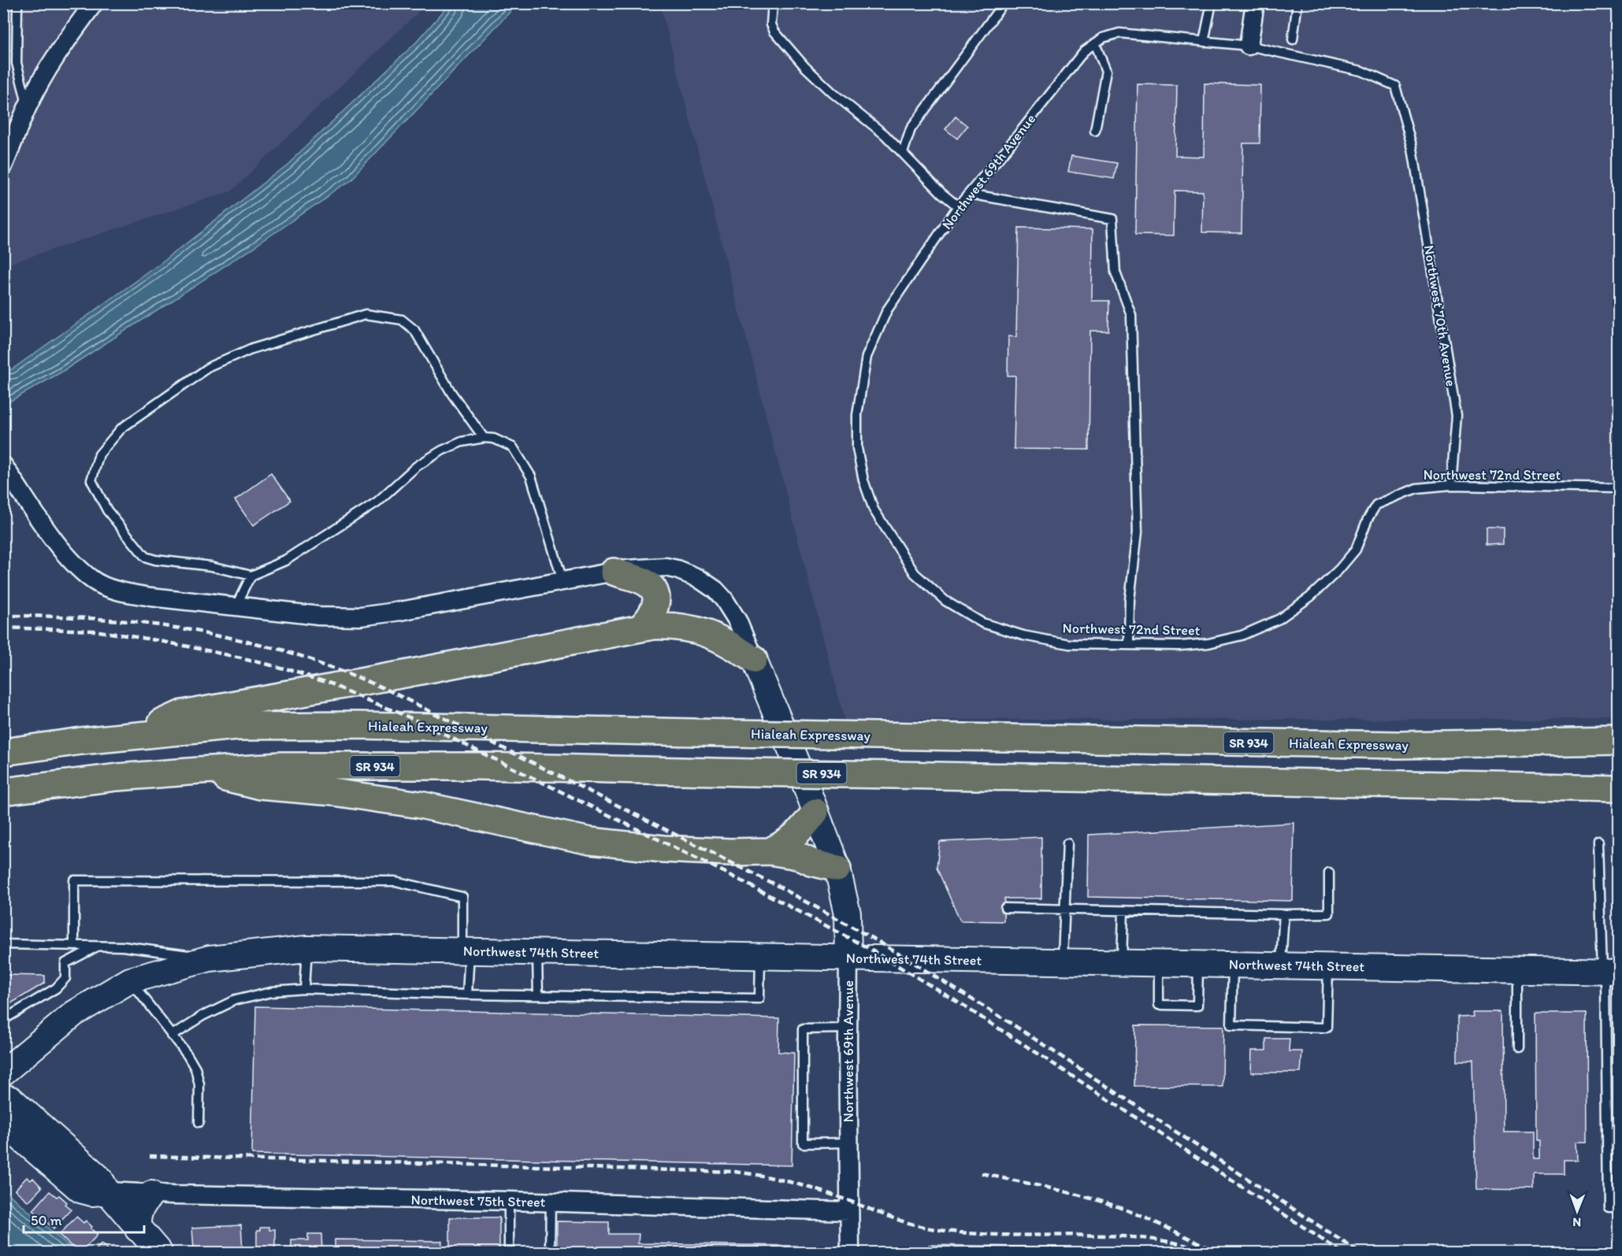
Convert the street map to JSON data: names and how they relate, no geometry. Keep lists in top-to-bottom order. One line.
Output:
{"streets":{"main road":["Northwest 69th Avenue","Hialeah Expressway","SR 934","Northwest 74th Street"],"street":["Northwest 75th Street"],"lane":["Northwest 70th Avenue","Northwest 72nd Street"]},"crossings":[["Northwest 69th Avenue","Northwest 72nd Street"],["Northwest 69th Avenue","Northwest 74th Street"],["Northwest 69th Avenue","Northwest 75th Street"],["Northwest 70th Avenue","Northwest 72nd Street"]],"scale_bar":"50 m","north":"bottom"}
